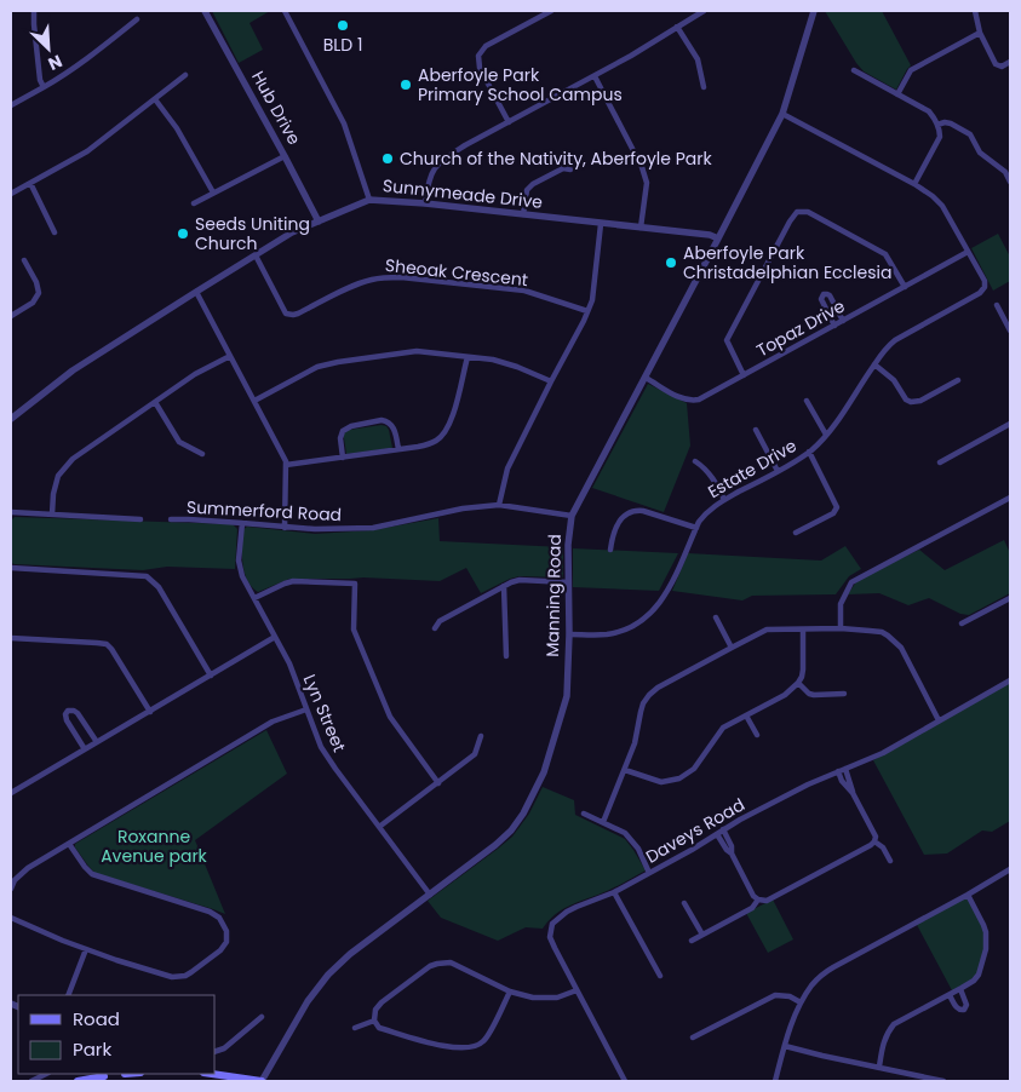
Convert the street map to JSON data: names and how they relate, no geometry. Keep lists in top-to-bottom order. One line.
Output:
{"streets":{"street":["Hub Drive","Sunnymeade Drive","Sheoak Crescent","Topaz Drive","Estate Drive","Summerford Road","Manning Road","Lyn Street","Daveys Road"]},"crossings":[["Hub Drive","Sunnymeade Drive"],["Sunnymeade Drive","Sheoak Crescent"],["Sunnymeade Drive","Manning Road"],["Topaz Drive","Estate Drive"],["Topaz Drive","Manning Road"],["Estate Drive","Manning Road"],["Summerford Road","Manning Road"],["Summerford Road","Lyn Street"],["Manning Road","Lyn Street"]],"parks":["Roxanne Avenue park"],"places":["BLD 1","Aberfoyle Park Primary School Campus","Church of the Nativity, Aberfoyle Park","Seeds Uniting Church","Aberfoyle Park Christadelphian Ecclesia"],"legend":["Road","Park"],"north":"bottom right"}
